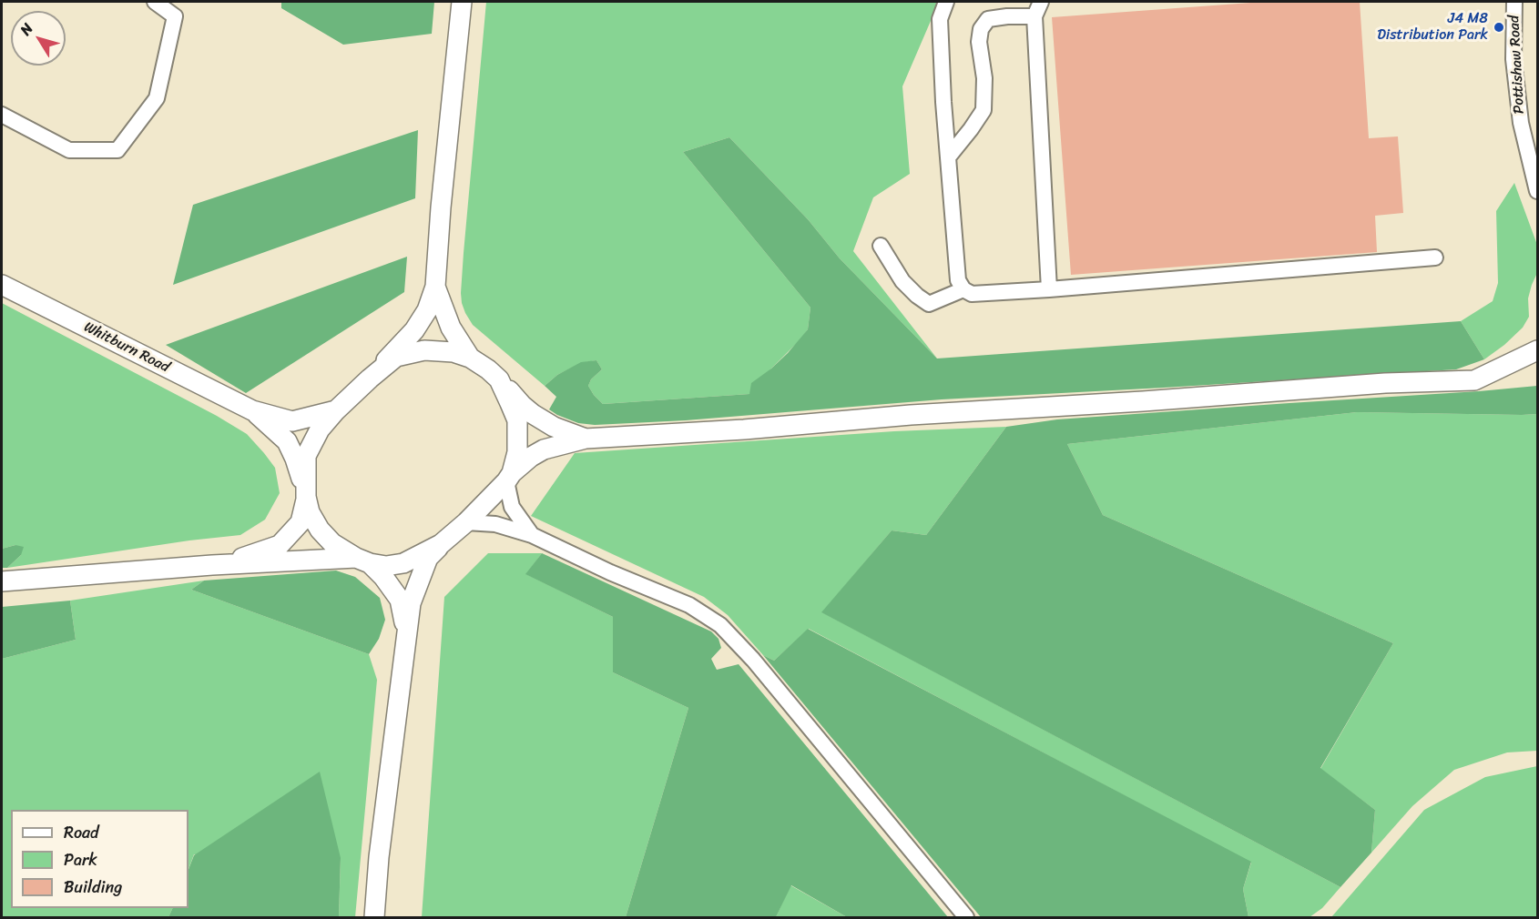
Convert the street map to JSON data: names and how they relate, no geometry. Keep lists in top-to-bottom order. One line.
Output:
{"streets":{"main road":["Whitburn Road"],"street":["Pottishaw Road"]},"places":["J4 M8 Distribution Park"],"legend":["Road","Park","Building"],"north":"top left"}
